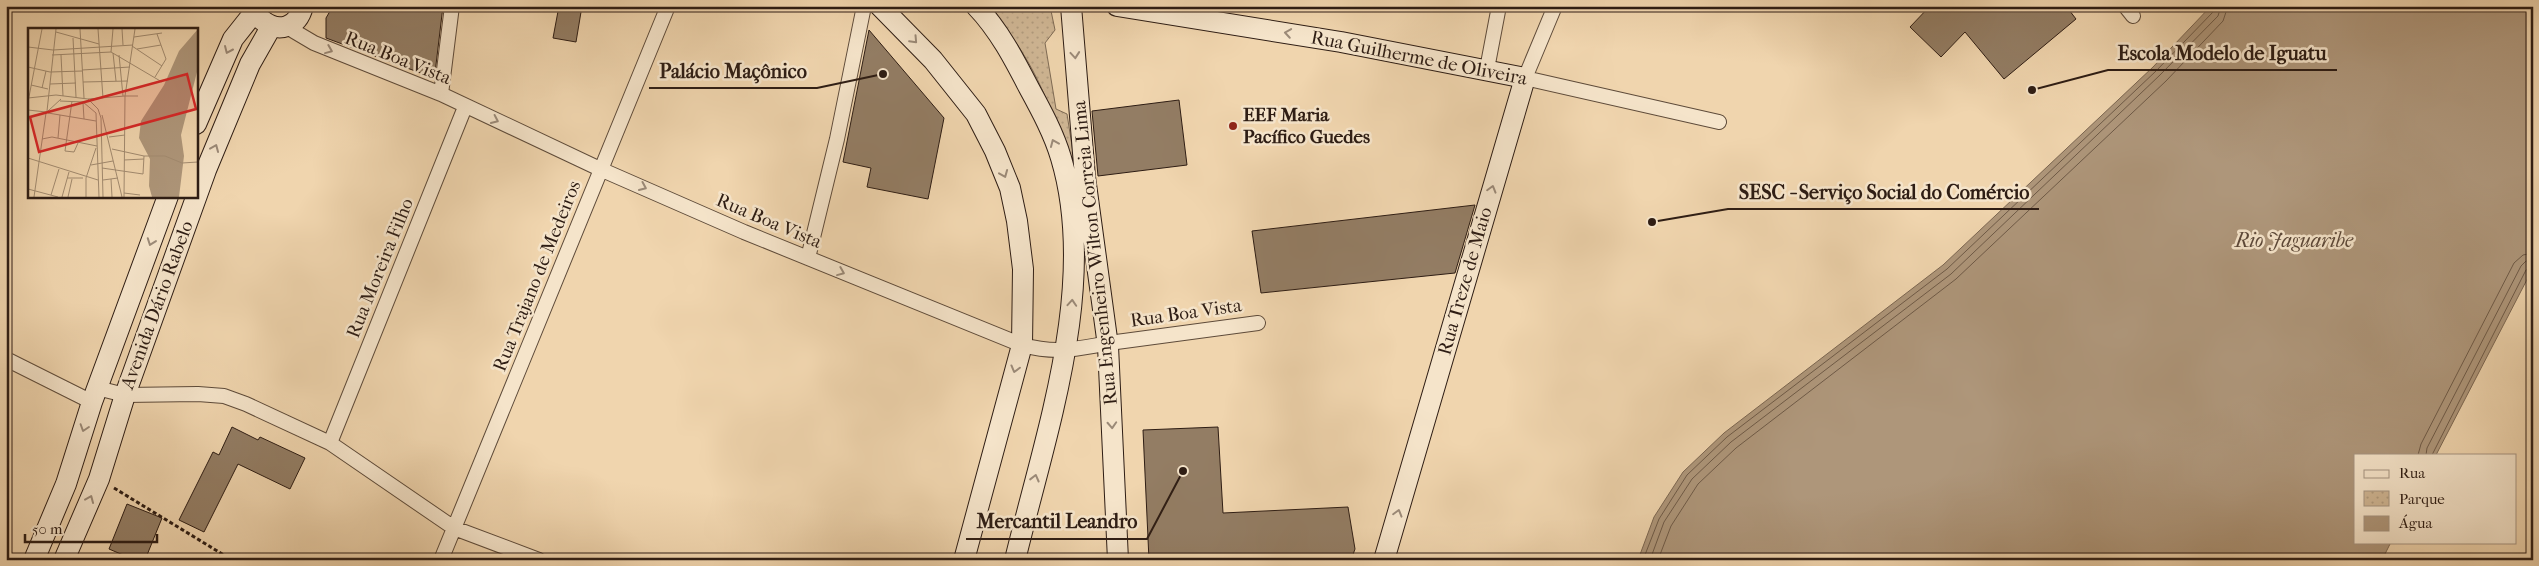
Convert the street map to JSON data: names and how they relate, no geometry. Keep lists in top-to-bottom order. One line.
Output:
{"streets":{"main road":["Rua Guilherme de Oliveira","Rua Engenheiro Wilton Correia Lima","Rua Treze de Maio","Avenida Dário Rabelo"],"street":["Rua Boa Vista","Rua Moreira Filho","Rua Trajano de Medeiros"]},"crossings":[["Rua Boa Vista","Rua Engenheiro Wilton Correia Lima"],["Rua Boa Vista","Rua Moreira Filho"],["Rua Boa Vista","Rua Trajano de Medeiros"],["Rua Boa Vista","Avenida Dário Rabelo"],["Rua Guilherme de Oliveira","Rua Treze de Maio"]],"one_way":["Rua Boa Vista","Rua Guilherme de Oliveira","Rua Treze de Maio"],"water":["Rio Jaguaribe"],"places":["Palácio Maçônico","Escola Modelo de Iguatu","EEF Maria Pacífico Guedes","SESC - Serviço Social do Comércio","Mercantil Leandro"],"legend":["Rua","Parque","Água"],"scale_bar":"50 m"}
